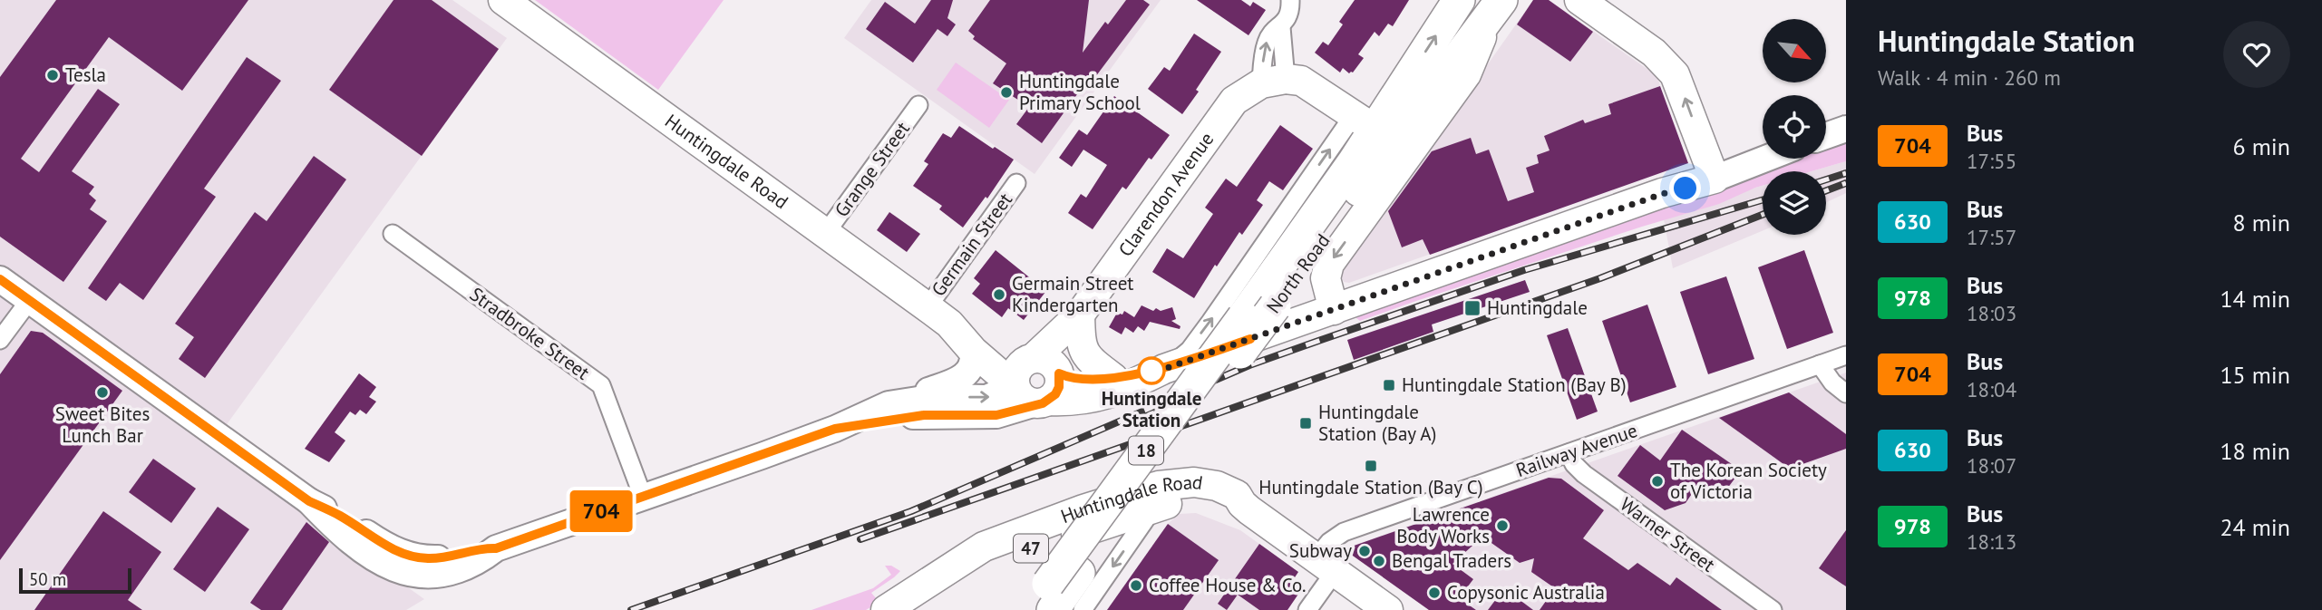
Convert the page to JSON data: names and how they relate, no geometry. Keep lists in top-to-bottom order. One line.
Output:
{"streets":{"highway":["North Road","18"],"main road":["Huntingdale Road","Clarendon Avenue","47"],"street":["Grange Street","Germain Street","Stradbroke Street","Railway Avenue","Warner Street"]},"crossings":[["Huntingdale Road","Grange Street"],["Huntingdale Road","Clarendon Avenue"],["Huntingdale Road","Germain Street"],["Huntingdale Road","Railway Avenue"],["Railway Avenue","Warner Street"]],"places":{"other":["Tesla","Huntingdale Primary School","Germain Street Kindergarten","Huntingdale Station","Sweet Bites Lunch Bar","The Korean Society of Victoria","Lawrence Body Works","Subway","Bengal Traders","Coffee House & Co.","Copysonic Australia"],"transit":["Huntingdale","Huntingdale Station (Bay B)","Huntingdale Station (Bay A)","Huntingdale Station (Bay C)"]},"lines":["bus line 704"],"scale_bar":"50 m","north":"bottom right","page":{"on_map":"704","heading":["Huntingdale Station","Walk · 4 min · 260 m"],"list":[{"mark":"704","name":"Bus","note":"17:55","value":"6 min"},{"mark":"630","name":"Bus","note":"17:57","value":"8 min"},{"mark":"978","name":"Bus","note":"18:03","value":"14 min"},{"mark":"704","name":"Bus","note":"18:04","value":"15 min"},{"mark":"630","name":"Bus","note":"18:07","value":"18 min"},{"mark":"978","name":"Bus","note":"18:13","value":"24 min"}],"scale":"50 m"}}
